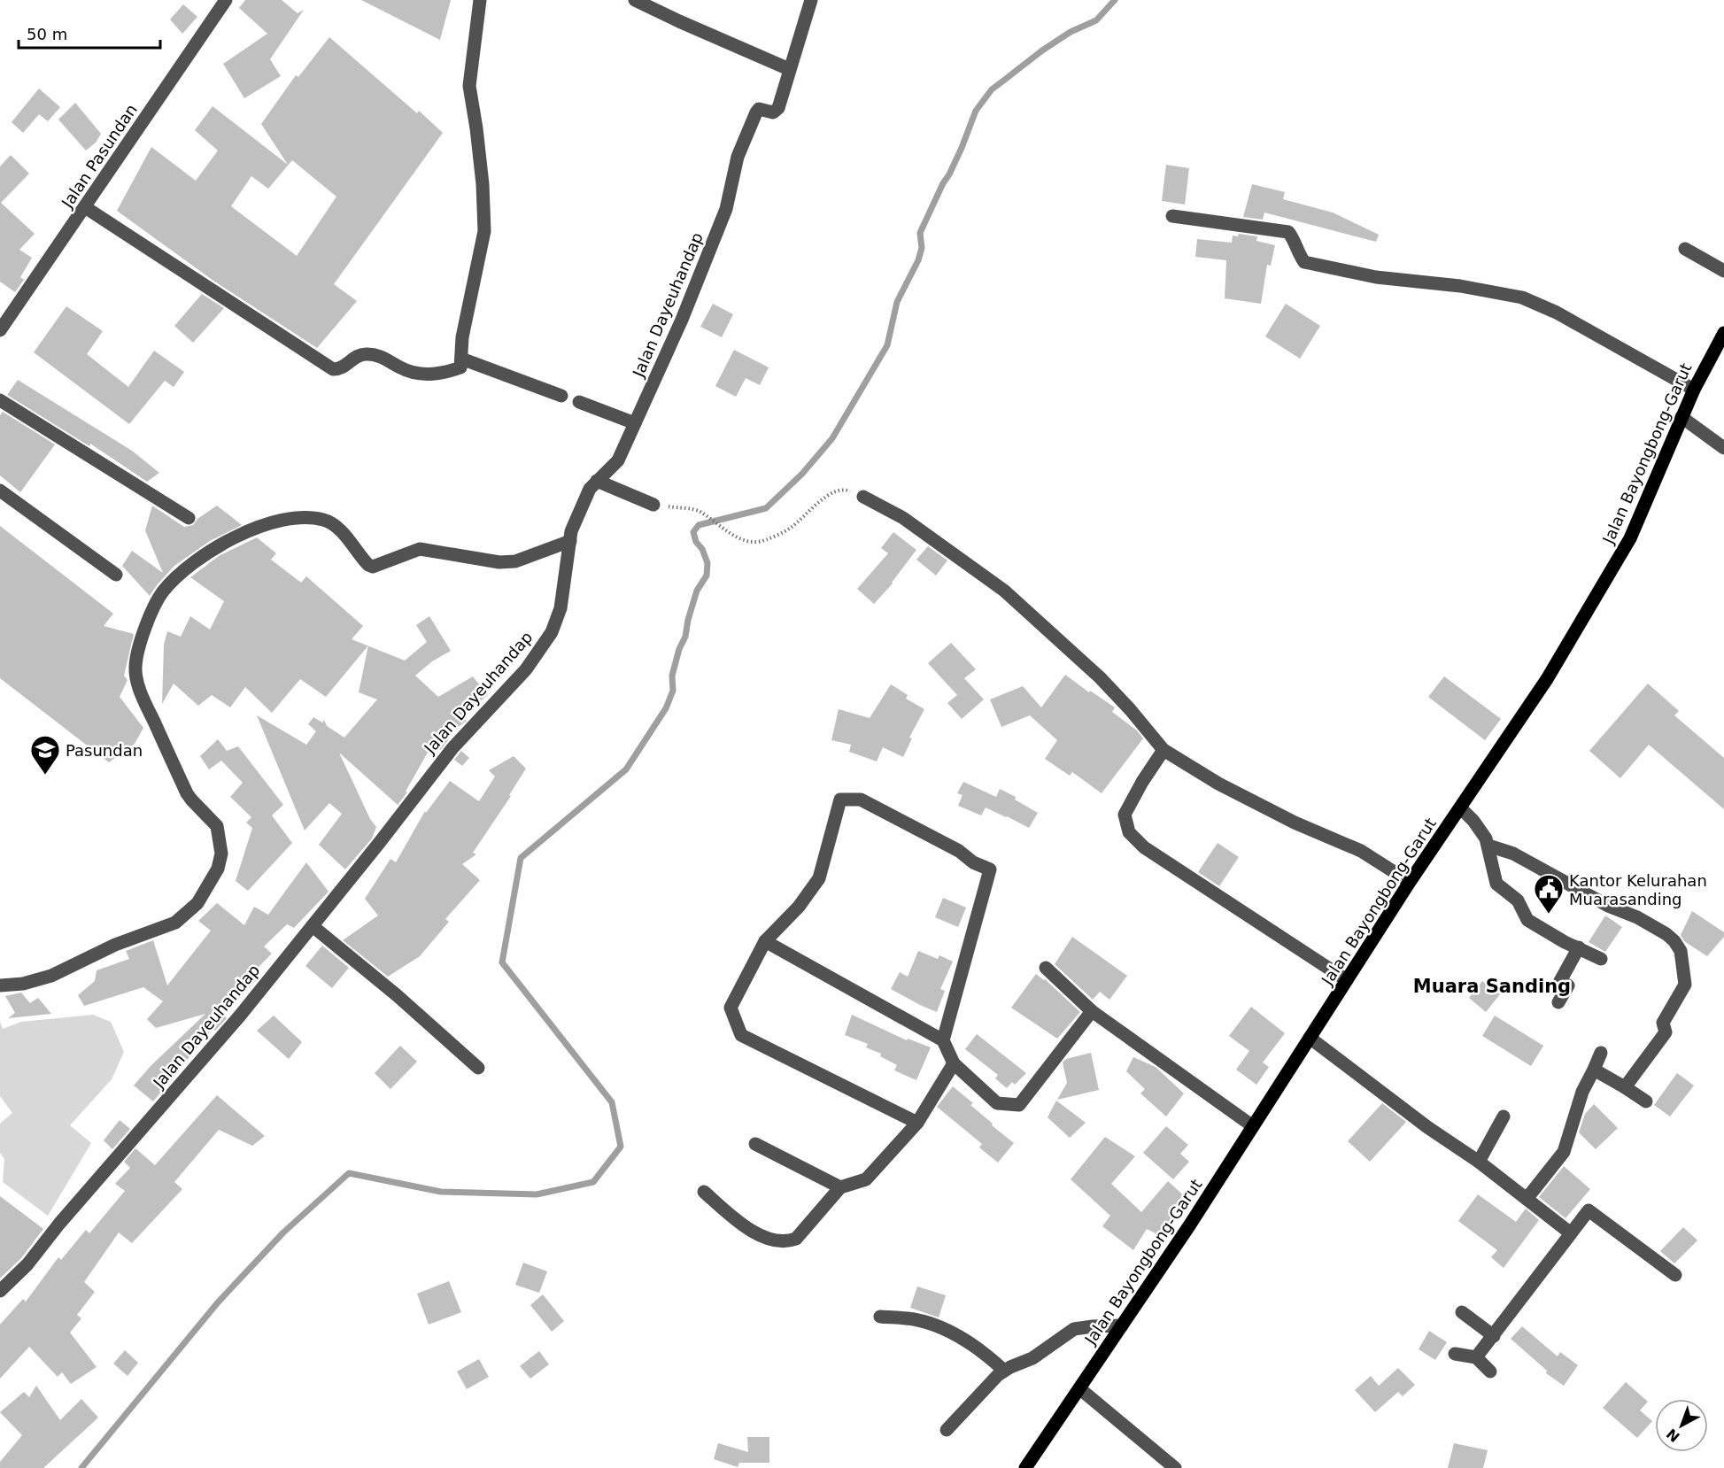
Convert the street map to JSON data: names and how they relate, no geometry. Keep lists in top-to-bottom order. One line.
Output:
{"streets":{"main road":["Jalan Bayongbong-Garut"],"street":["Jalan Pasundan","Jalan Dayeuhandap"]},"districts":["Muara Sanding"],"places":{"school or university":["Pasundan"],"public building":["Kantor Kelurahan Muarasanding"]},"scale_bar":"50 m","north":"bottom left"}
